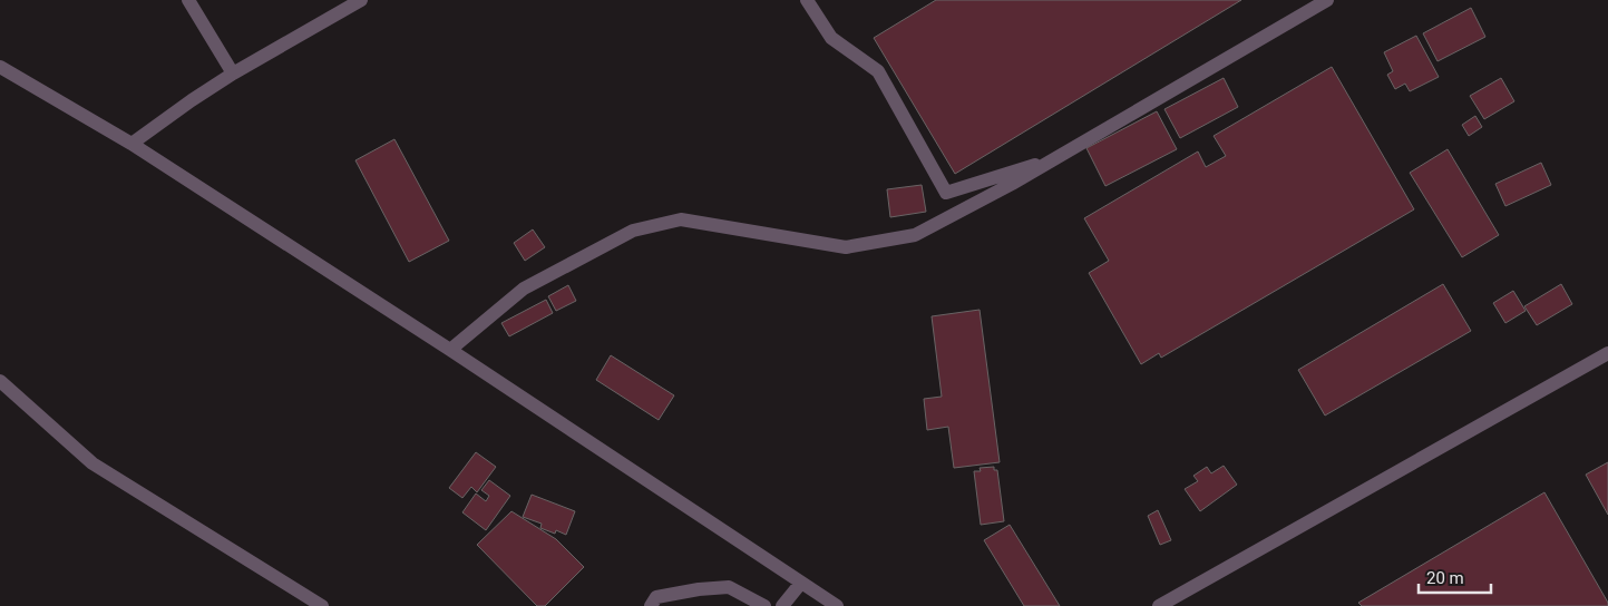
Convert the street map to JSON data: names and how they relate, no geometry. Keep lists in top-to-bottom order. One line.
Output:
{"scale_bar":"20 m"}
